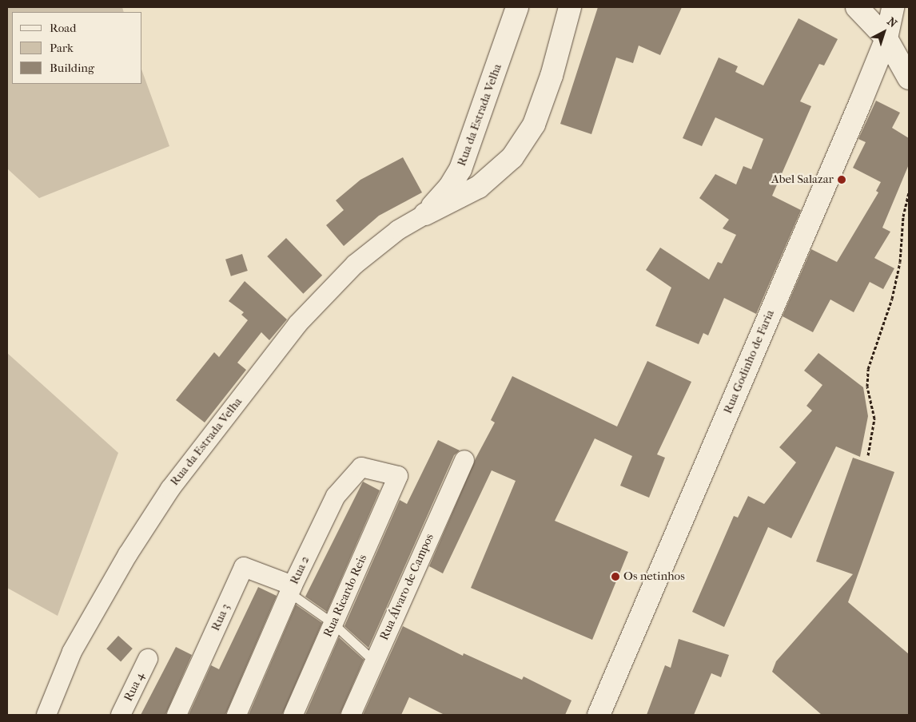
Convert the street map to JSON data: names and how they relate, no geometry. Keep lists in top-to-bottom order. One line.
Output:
{"streets":{"main road":["Rua da Estrada Velha","Rua Godinho de Faria"],"street":["Rua 2","Rua Álvaro de Campos","Rua Ricardo Reis","Rua 3","Rua 4"]},"crossings":[["Rua 2","Rua Ricardo Reis"],["Rua 2","Rua 3"]],"places":["Abel Salazar","Os netinhos"],"legend":["Road","Park","Building"],"north":"top right"}
